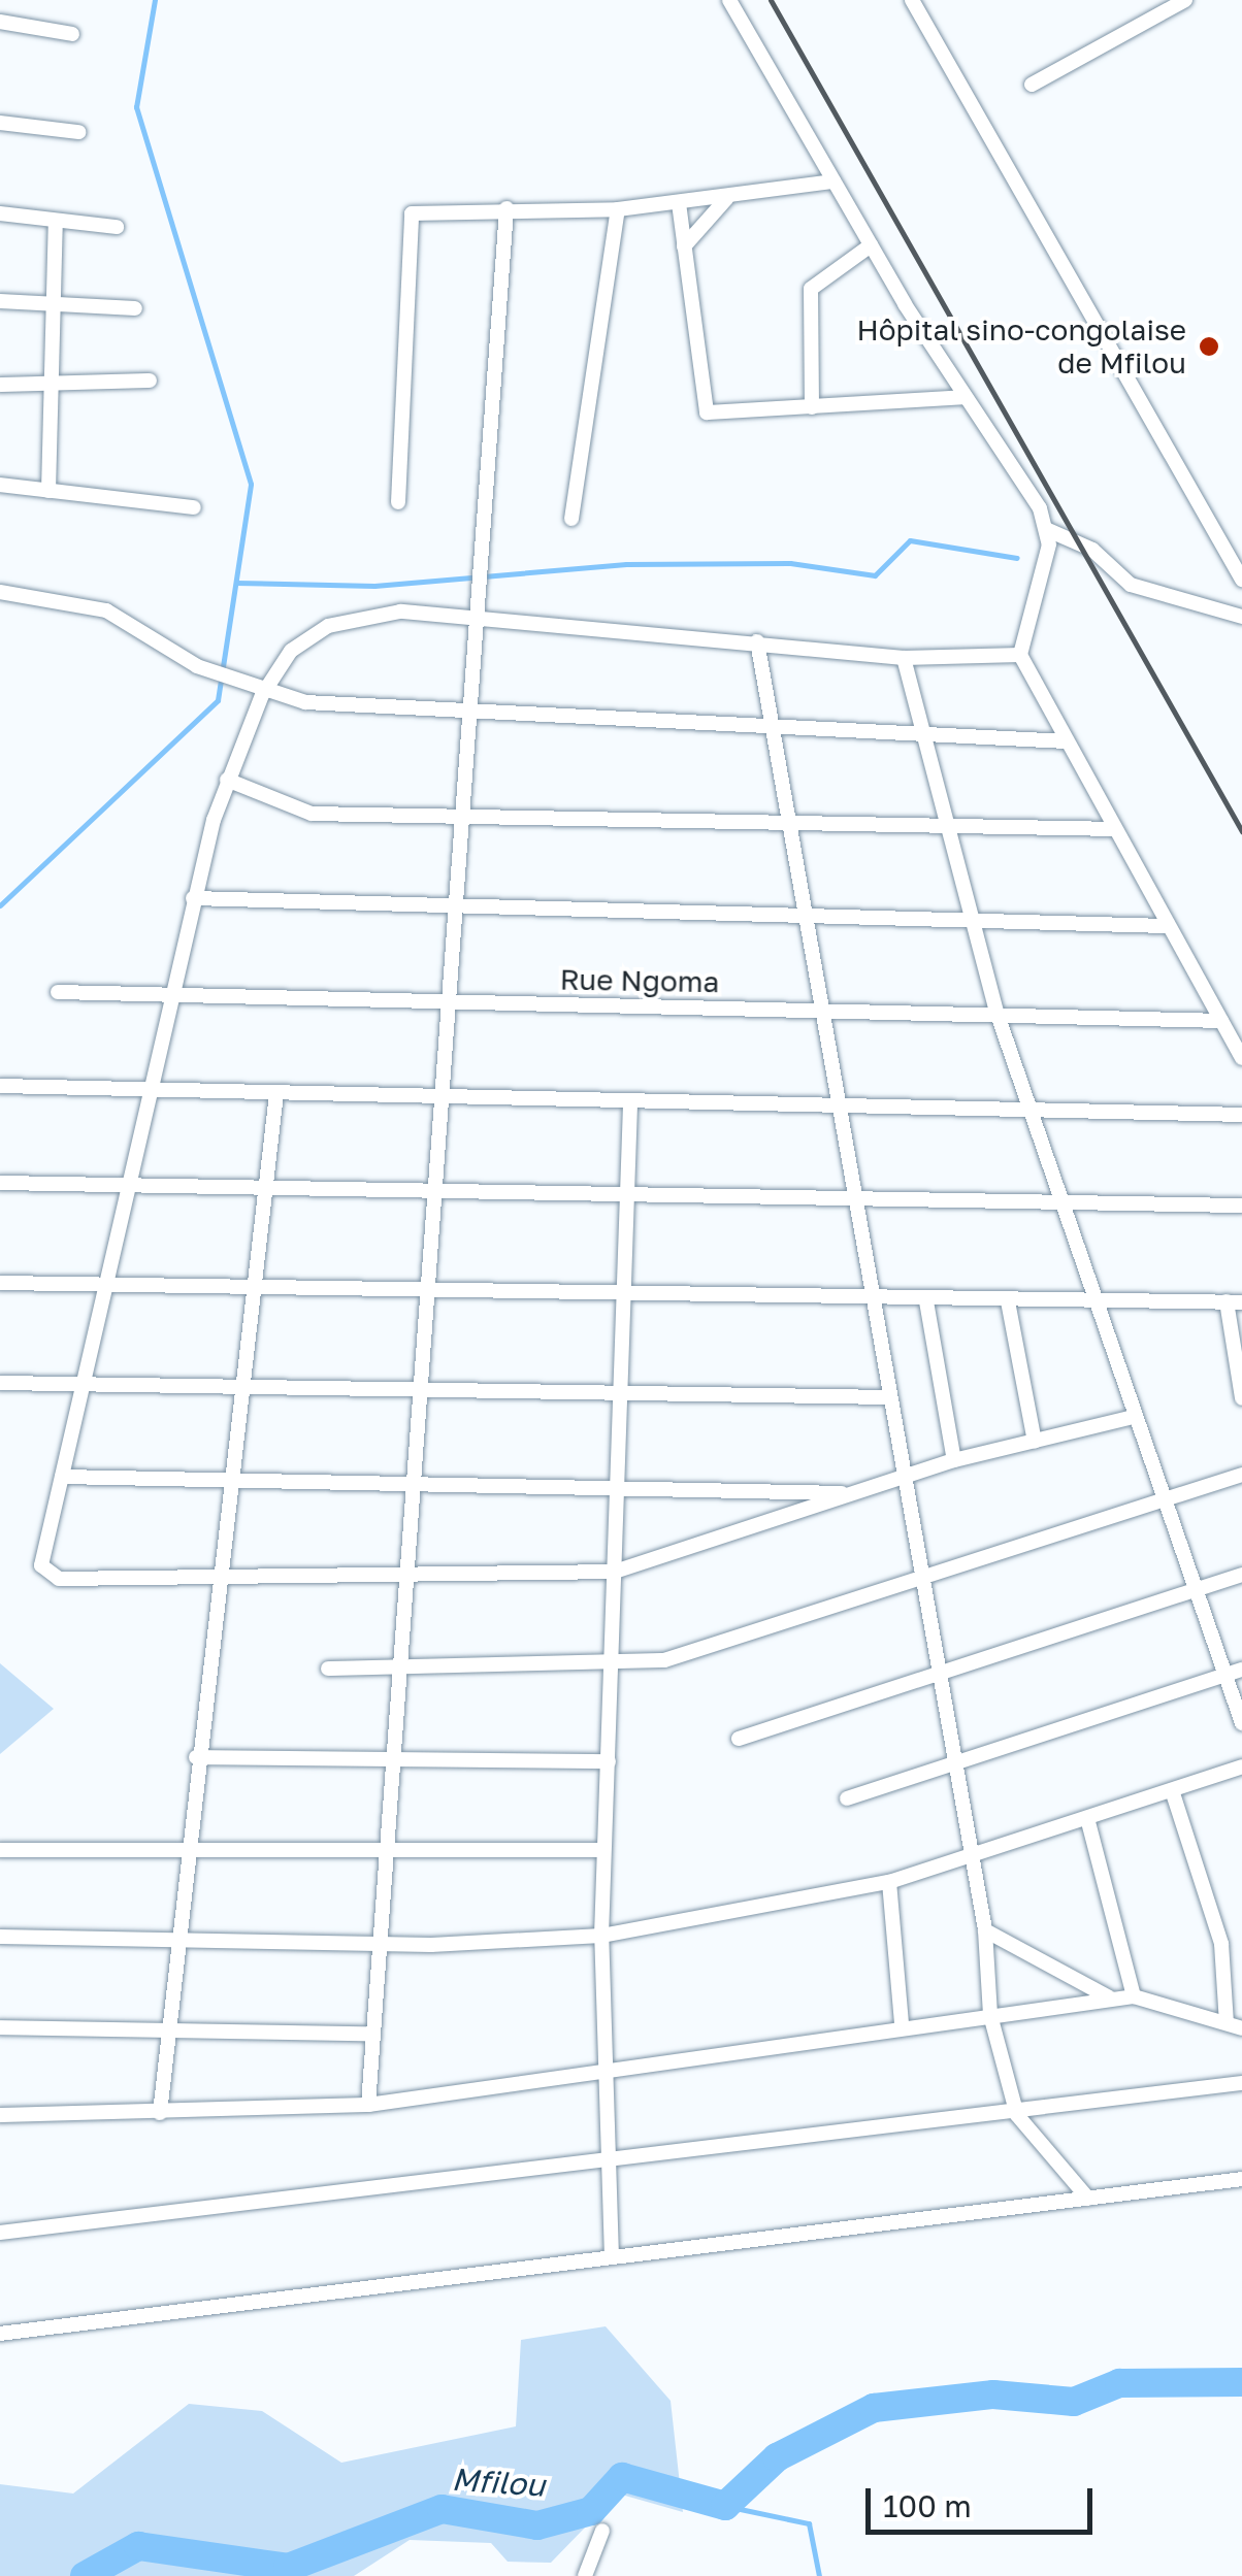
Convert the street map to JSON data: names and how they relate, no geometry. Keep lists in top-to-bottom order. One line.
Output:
{"streets":{"street":["Rue Ngoma"]},"water":["Mfilou"],"places":["Hôpital sino-congolaise de Mfilou"],"scale_bar":"100 m"}
